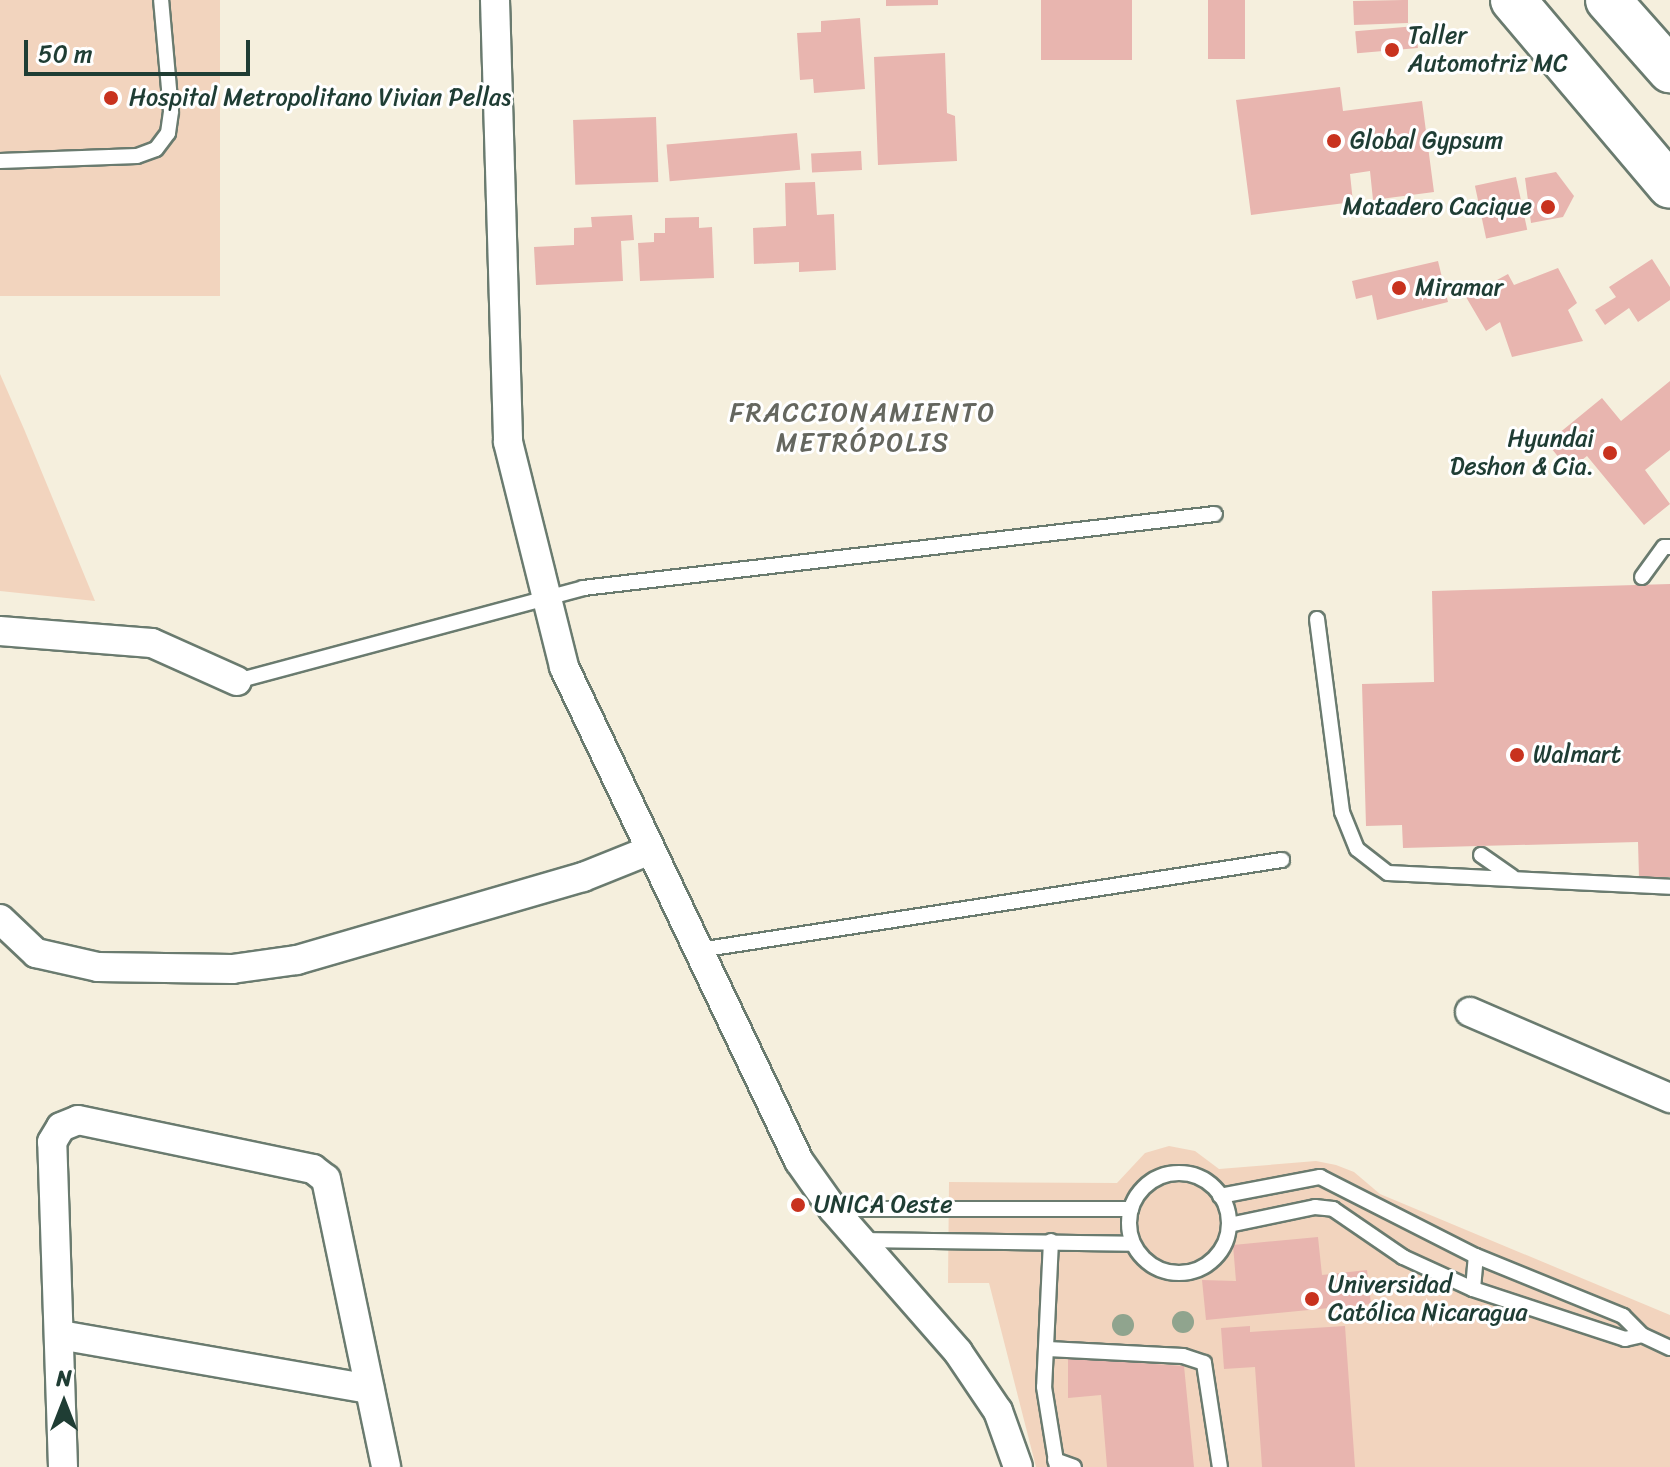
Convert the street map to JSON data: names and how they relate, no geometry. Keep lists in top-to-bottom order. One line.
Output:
{"districts":["FRACCIONAMIENTO METRÓPOLIS"],"places":["Taller Automotriz MC","Hospital Metropolitano Vivian Pellas","Global Gypsum","Matadero Cacique","Miramar","Hyundai Deshon & Cia.","Walmart","UNICA Oeste","Universidad Católica Nicaragua"],"scale_bar":"50 m","north":"top"}
